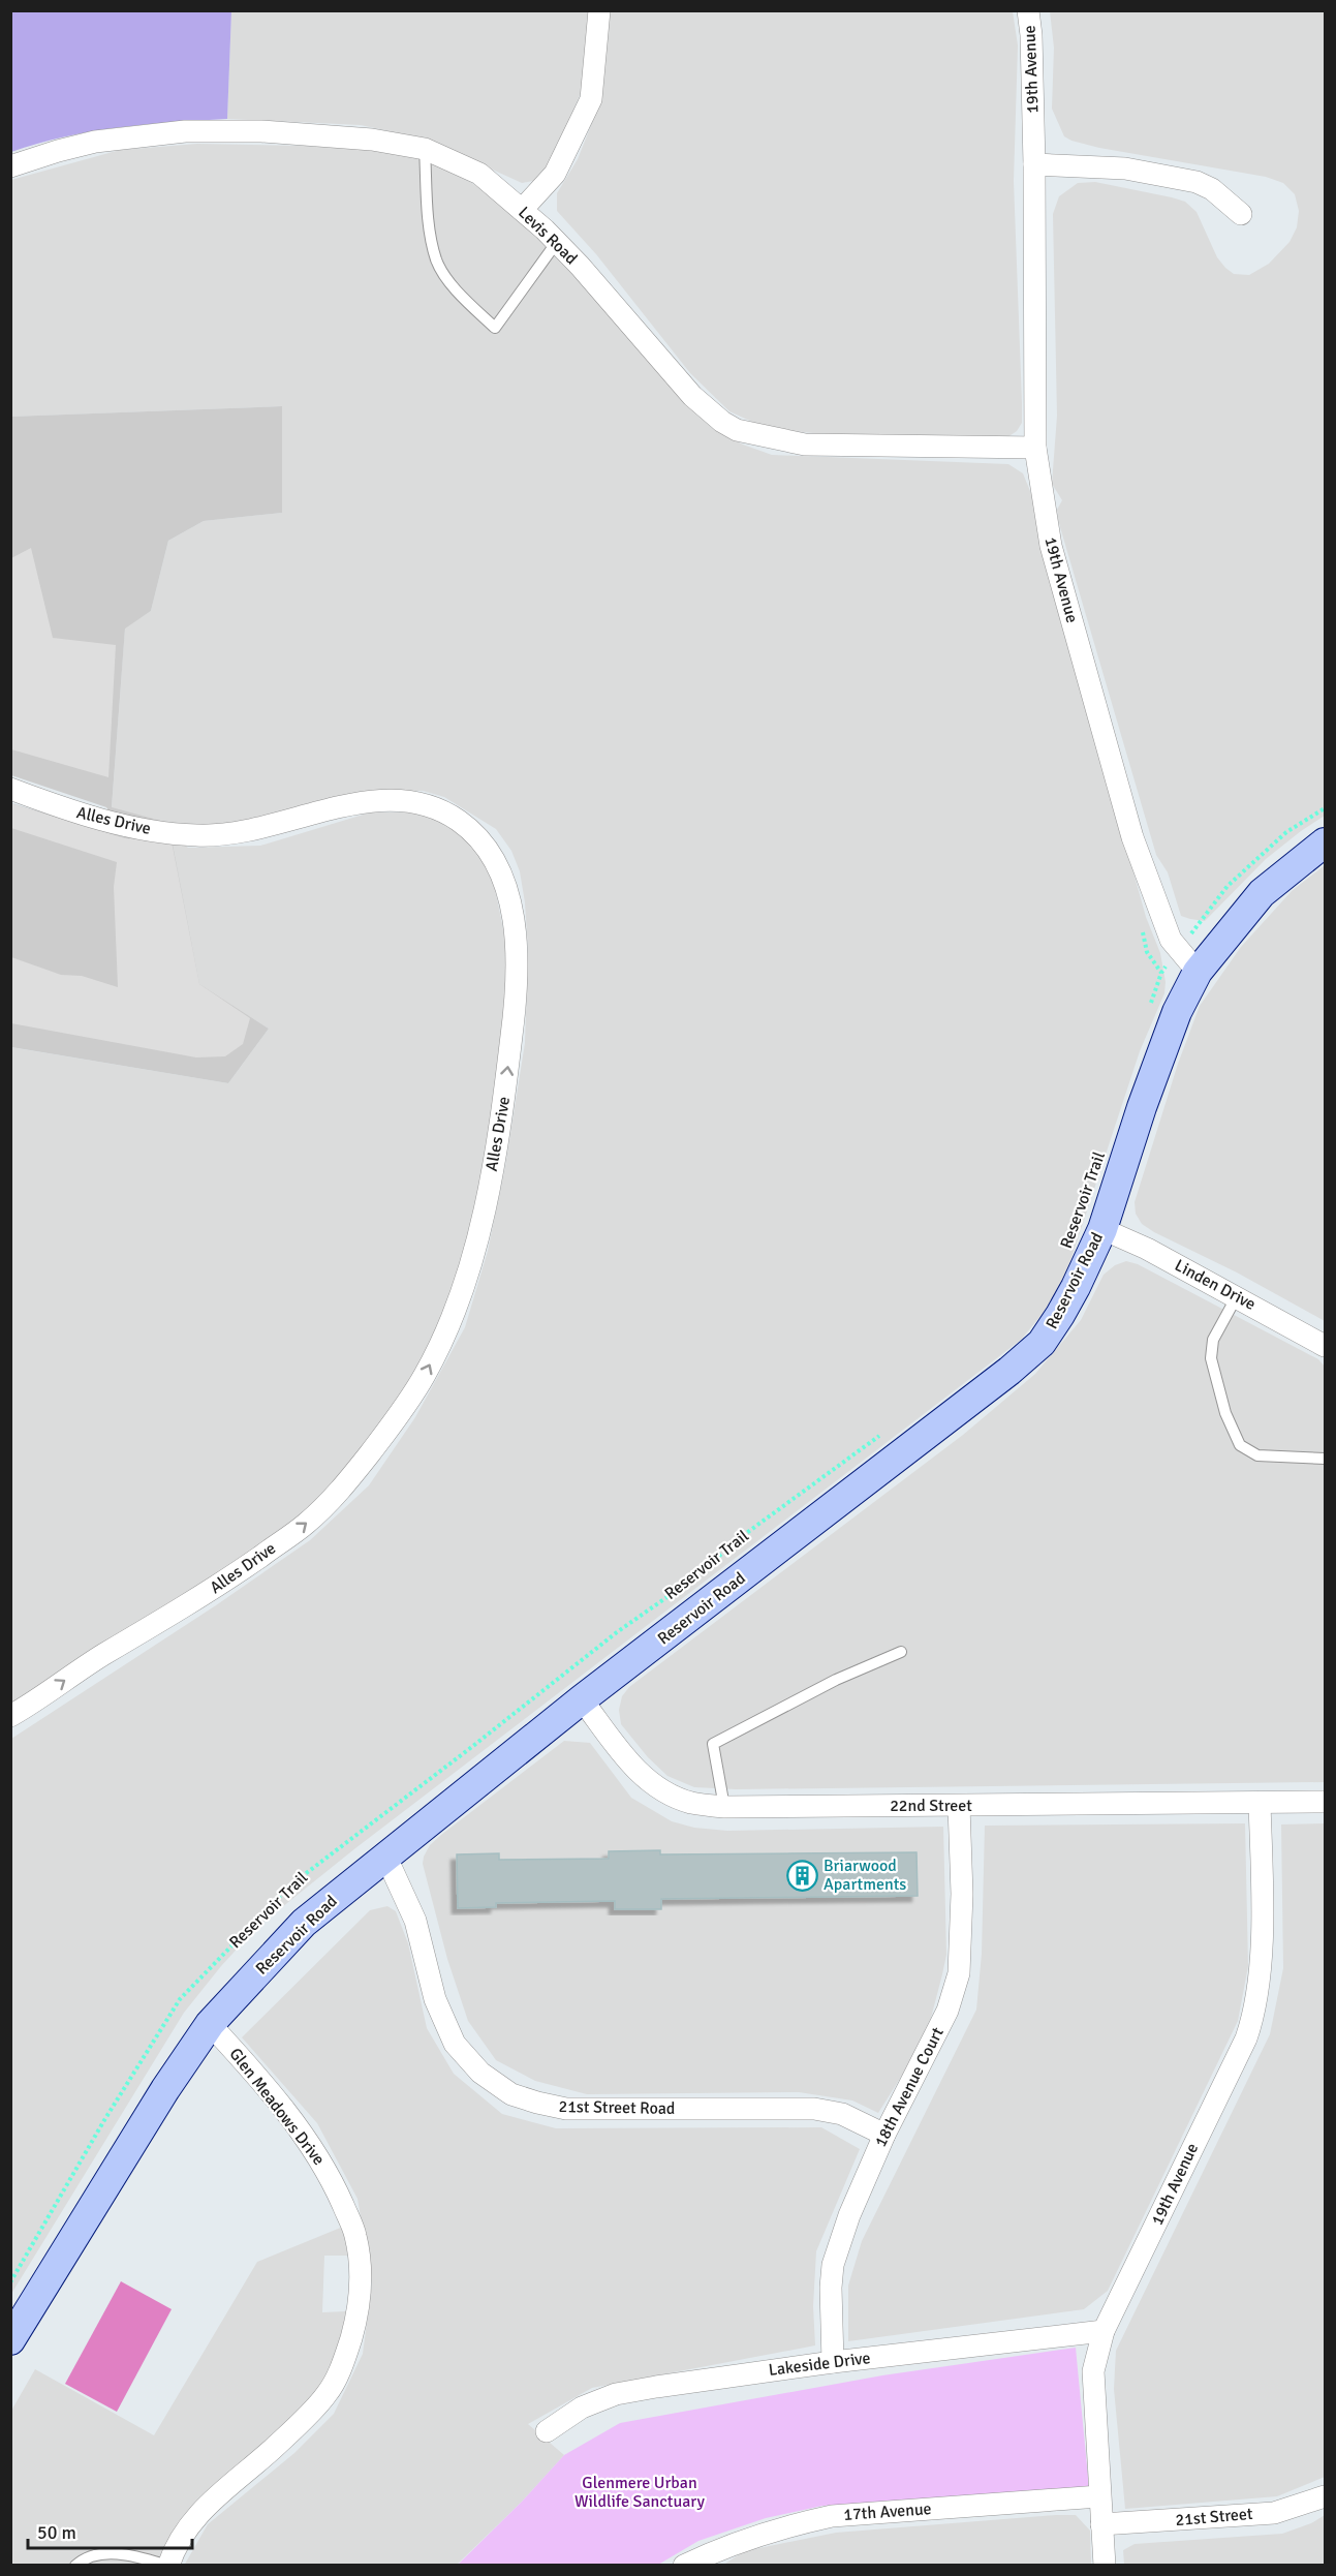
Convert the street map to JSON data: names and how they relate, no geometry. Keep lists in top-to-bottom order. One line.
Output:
{"streets":{"street":["19th Avenue","Levis Road","Alles Drive","Reservoir Road","Linden Drive","22nd Street","18th Avenue Court","Glen Meadows Drive","21st Street Road","Lakeside Drive","17th Avenue","21st Street"],"path":["Reservoir Trail"]},"crossings":[["19th Avenue","Levis Road"],["19th Avenue","Reservoir Road"],["19th Avenue","22nd Street"],["19th Avenue","Lakeside Drive"],["19th Avenue","17th Avenue"],["19th Avenue","21st Street"],["Reservoir Road","Linden Drive"],["Reservoir Road","22nd Street"],["Reservoir Road","Glen Meadows Drive"],["Reservoir Road","21st Street Road"],["22nd Street","18th Avenue Court"],["18th Avenue Court","21st Street Road"],["18th Avenue Court","Lakeside Drive"]],"parks":["Glenmere Urban Wildlife Sanctuary"],"places":{"building":["Briarwood Apartments"]},"scale_bar":"50 m"}
